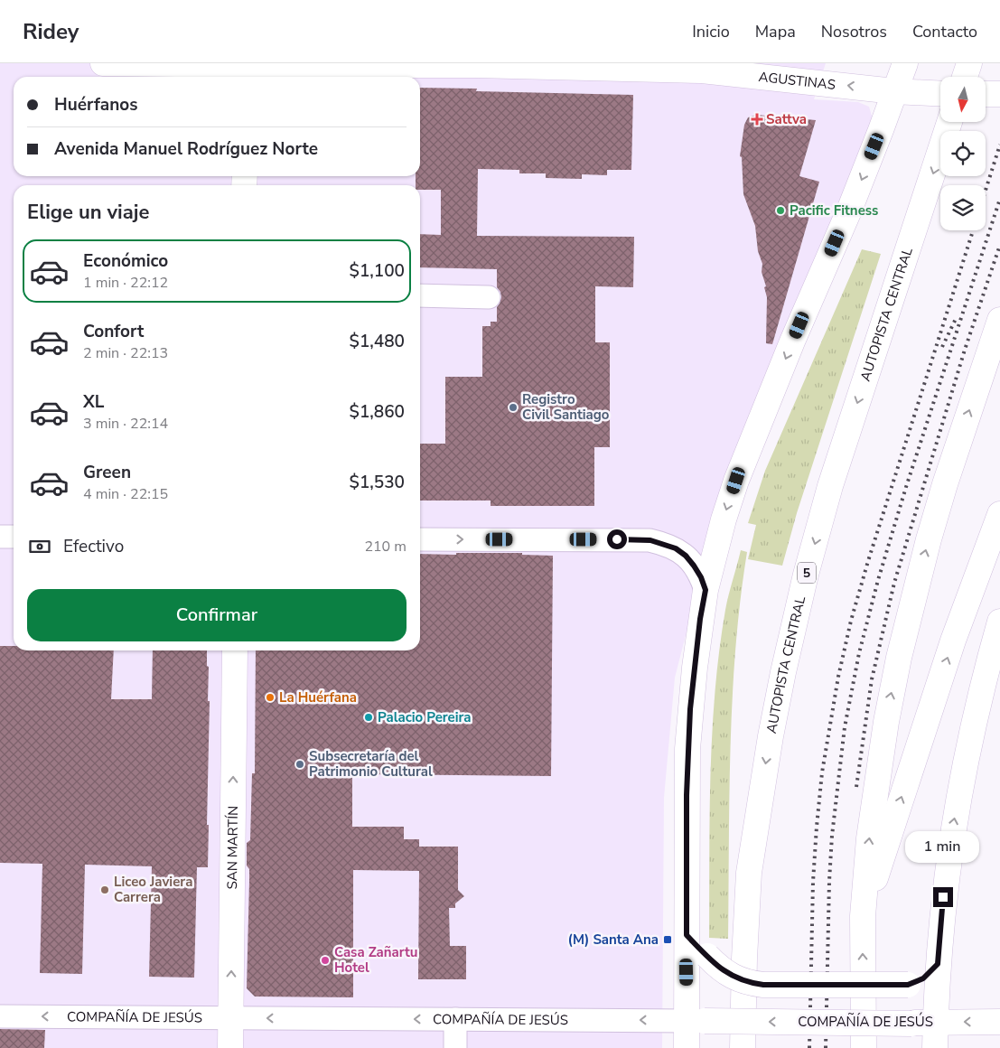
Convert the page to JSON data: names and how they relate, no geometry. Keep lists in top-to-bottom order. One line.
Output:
{"streets":{"main road":["AGUSTINAS","AUTOPISTA CENTRAL","5","SAN MARTÍN","COMPAÑÍA DE JESÚS"]},"crossings":[["SAN MARTÍN","COMPAÑÍA DE JESÚS"]],"one_way":["SAN MARTÍN","COMPAÑÍA DE JESÚS"],"places":{"health":["Sattva"],"other":["Pacific Fitness","Registro Civil Santiago","La Huérfana","Palacio Pereira","Subsecretaría del Patrimonio Cultural","Liceo Javiera Carrera","Casa Zañartu Hotel"],"transit":["(M) Santa Ana"]},"north":"bottom","page":{"header":"Ridey","nav":["Inicio","Mapa","Nosotros","Contacto"],"banner":["Huérfanos","Avenida Manuel Rodríguez Norte"],"heading":"Elige un viaje","list":[{"name":"Económico","note":"1 min · 22:12","value":"$1,100"},{"name":"Confort","note":"2 min · 22:13","value":"$1,480"},{"name":"XL","note":"3 min · 22:14","value":"$1,860"},{"name":"Green","note":"4 min · 22:15","value":"$1,530"}],"pay":["Efectivo","210 m"],"buttons":"Confirmar","bubble":"1 min"}}
